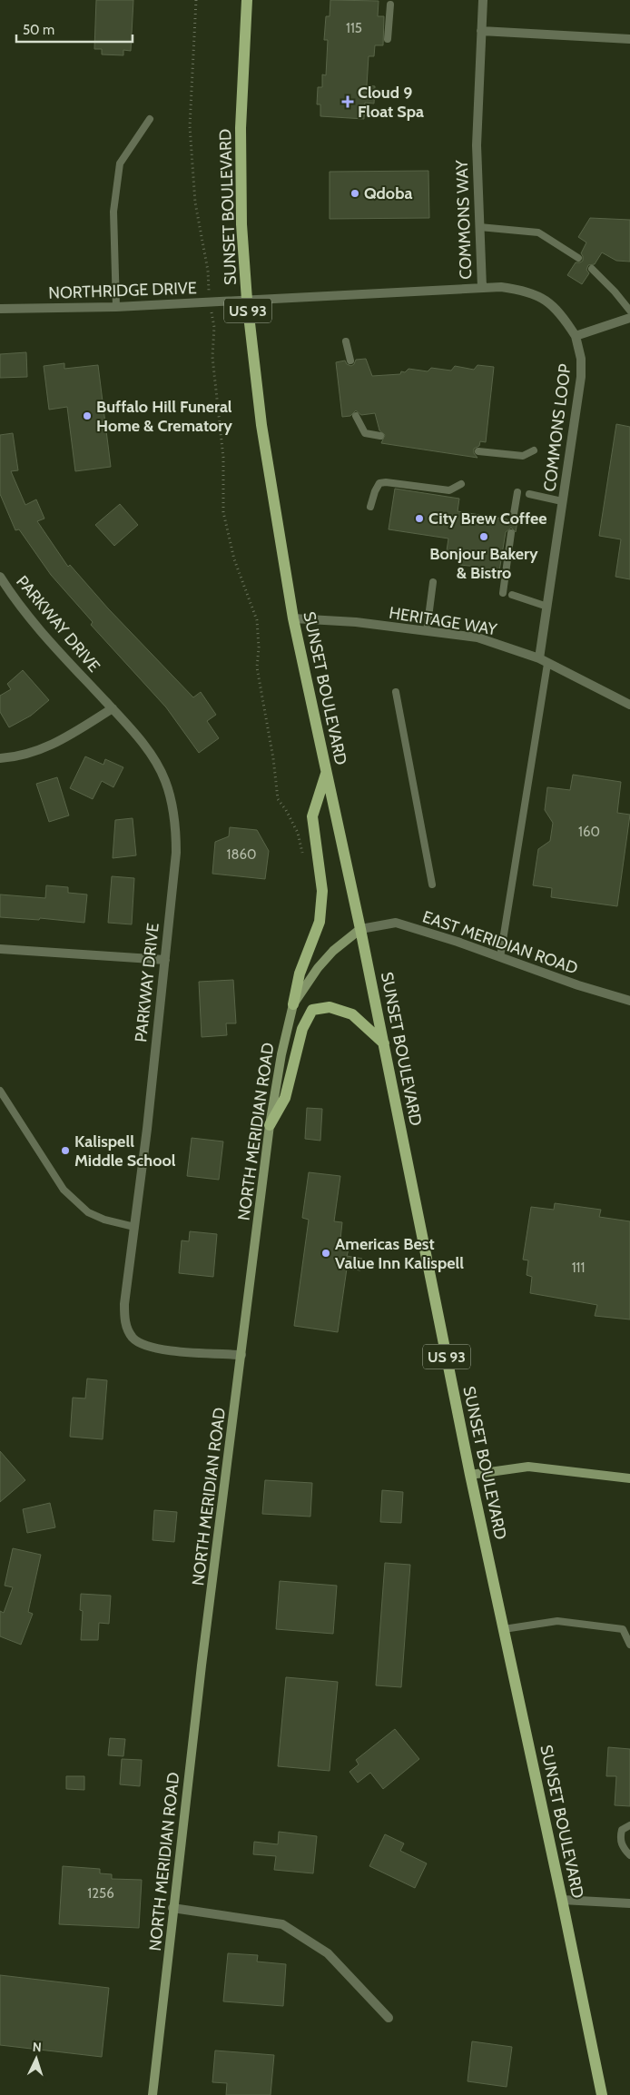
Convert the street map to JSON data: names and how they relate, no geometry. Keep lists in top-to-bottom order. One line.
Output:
{"streets":{"main road":["SUNSET BOULEVARD","US 93","NORTH MERIDIAN ROAD"],"street":["COMMONS WAY","NORTHRIDGE DRIVE","COMMONS LOOP","HERITAGE WAY","PARKWAY DRIVE","EAST MERIDIAN ROAD"]},"crossings":[["SUNSET BOULEVARD","COMMONS WAY"],["SUNSET BOULEVARD","NORTHRIDGE DRIVE"],["SUNSET BOULEVARD","HERITAGE WAY"],["SUNSET BOULEVARD","EAST MERIDIAN ROAD"],["SUNSET BOULEVARD","NORTH MERIDIAN ROAD"],["COMMONS WAY","NORTHRIDGE DRIVE"],["COMMONS WAY","COMMONS LOOP"],["COMMONS LOOP","HERITAGE WAY"],["PARKWAY DRIVE","NORTH MERIDIAN ROAD"],["EAST MERIDIAN ROAD","NORTH MERIDIAN ROAD"]],"places":{"health":["Cloud 9 Float Spa"],"other":["Qdoba","Buffalo Hill Funeral Home & Crematory","City Brew Coffee","Bonjour Bakery & Bistro","Kalispell Middle School","Americas Best Value Inn Kalispell"]},"house_numbers":["115","160","1860","111","1256"],"scale_bar":"50 m","north":"top"}
